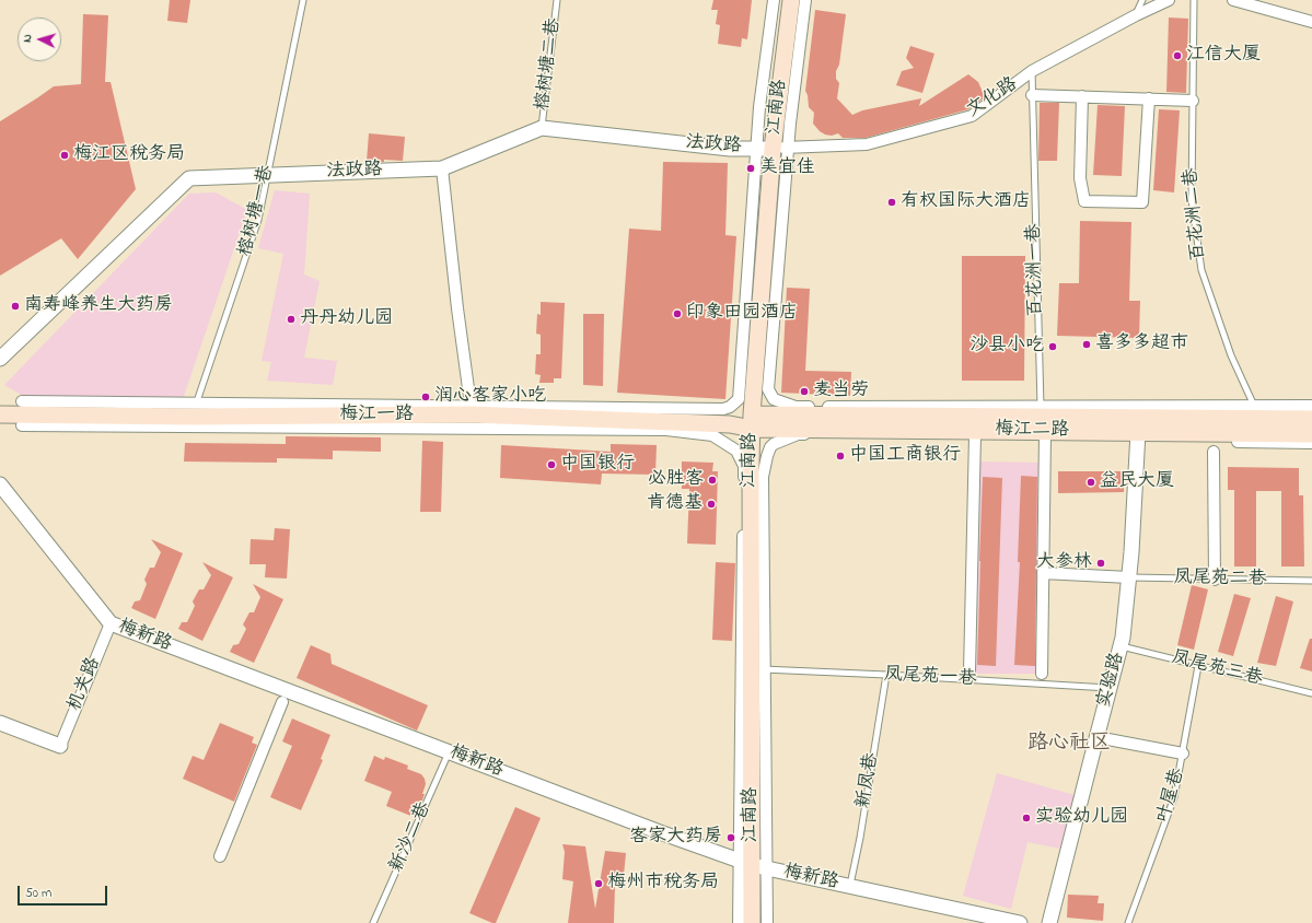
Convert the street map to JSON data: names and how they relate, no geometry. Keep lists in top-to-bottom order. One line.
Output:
{"streets":{"main road":["江南路","梅江一路","梅江二路"],"street":["文化路","法政路","梅新路","实验路","机关路"],"lane":["榕树塘二巷","榕树塘一巷","百花洲二巷","百花洲一巷","凤尾苑二巷","凤尾苑三巷","凤尾苑一巷","新凤巷","叶屋巷","新沙二巷"]},"crossings":[["榕树塘二巷","法政路"],["文化路","江南路"],["文化路","法政路"],["文化路","百花洲一巷"],["江南路","法政路"],["江南路","梅江一路"],["江南路","梅江二路"],["江南路","梅新路"],["江南路","凤尾苑一巷"],["法政路","榕树塘一巷"],["榕树塘一巷","梅江一路"],["百花洲二巷","梅江二路"],["百花洲一巷","梅江二路"],["梅江一路","梅江二路"],["梅江二路","实验路"],["凤尾苑二巷","实验路"],["梅新路","机关路"],["梅新路","新凤巷"],["梅新路","新沙二巷"],["凤尾苑三巷","实验路"],["凤尾苑三巷","叶屋巷"],["凤尾苑一巷","实验路"],["凤尾苑一巷","新凤巷"]],"districts":["路心社区"],"places":["江信大厦","梅江区税务局","美宜佳","有权国际大酒店","南寿峰养生大药房","印象田园酒店","丹丹幼儿园","喜多多超市","沙县小吃","麦当劳","润心客家小吃","中国工商银行","中国银行","必胜客","益民大厦","肯德基","大参林","实验幼儿园","客家大药房","梅州市税务局"],"scale_bar":"50 m","north":"left"}
